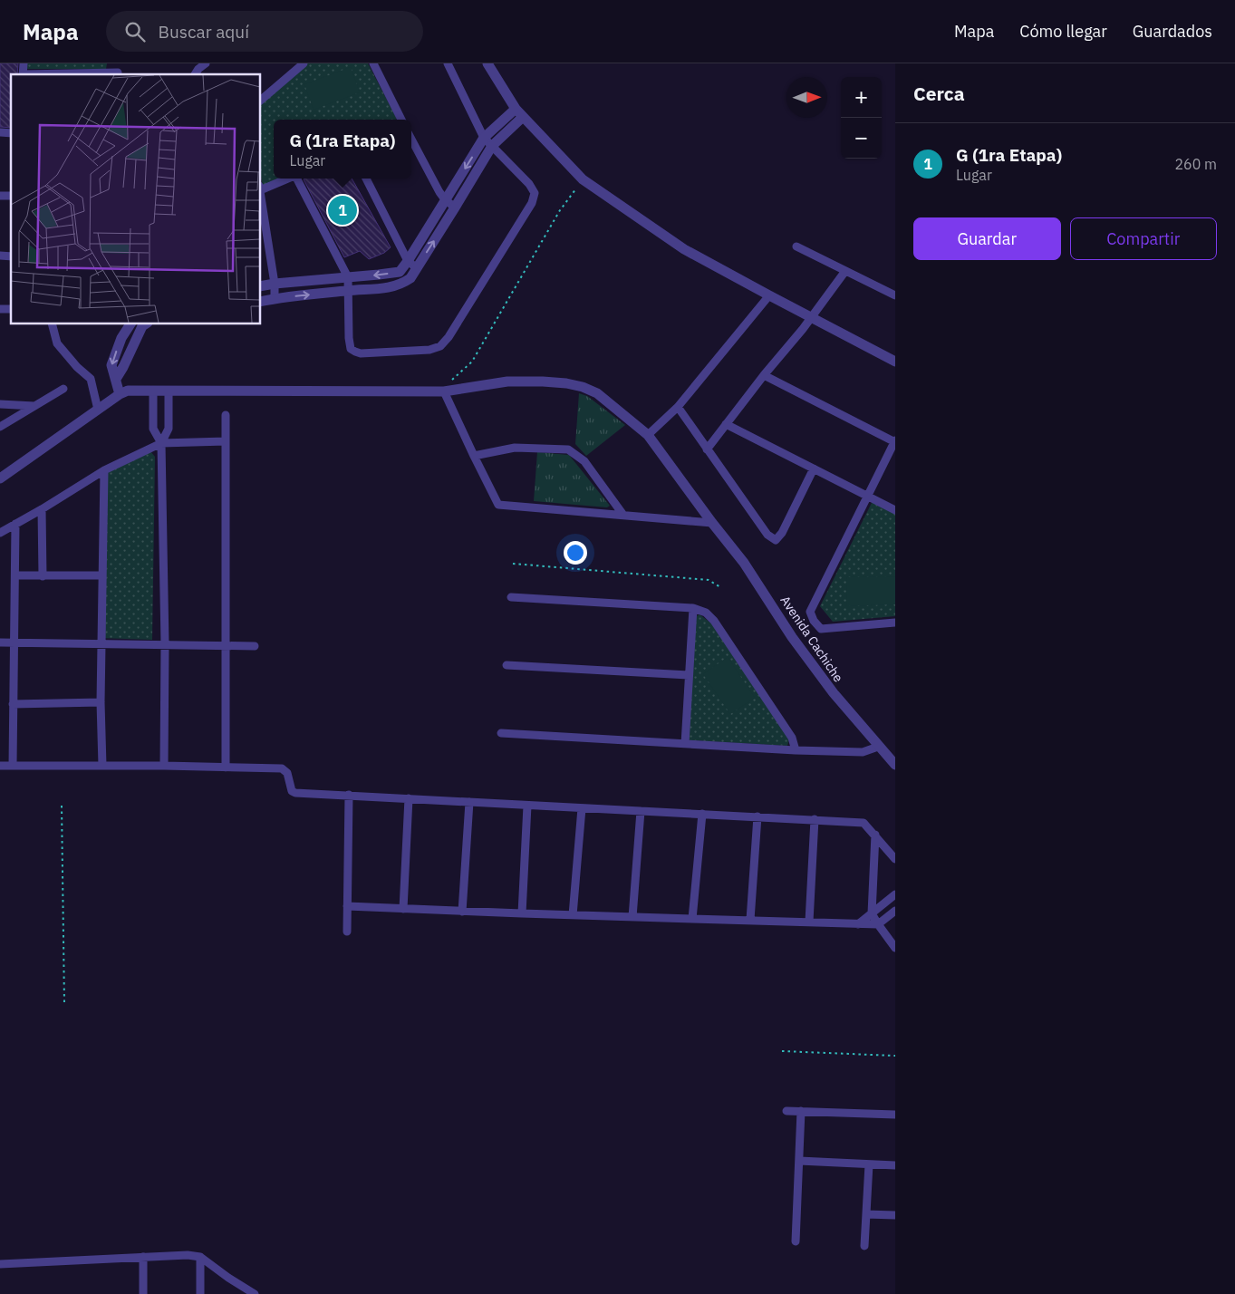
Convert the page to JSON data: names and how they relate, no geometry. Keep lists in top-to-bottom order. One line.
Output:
{"streets":{"street":["Avenida Cachiche"]},"north":"right","page":{"header":"Mapa","search":"Buscar aquí","nav":["Mapa","Cómo llegar","Guardados"],"heading":"Cerca","map_buttons":["+","−"],"popup":["G (1ra Etapa)","Lugar"],"list":[{"mark":"1","name":"G (1ra Etapa)","note":"Lugar","value":"260 m"}],"pins":"1","buttons":["Guardar","Compartir"]}}
